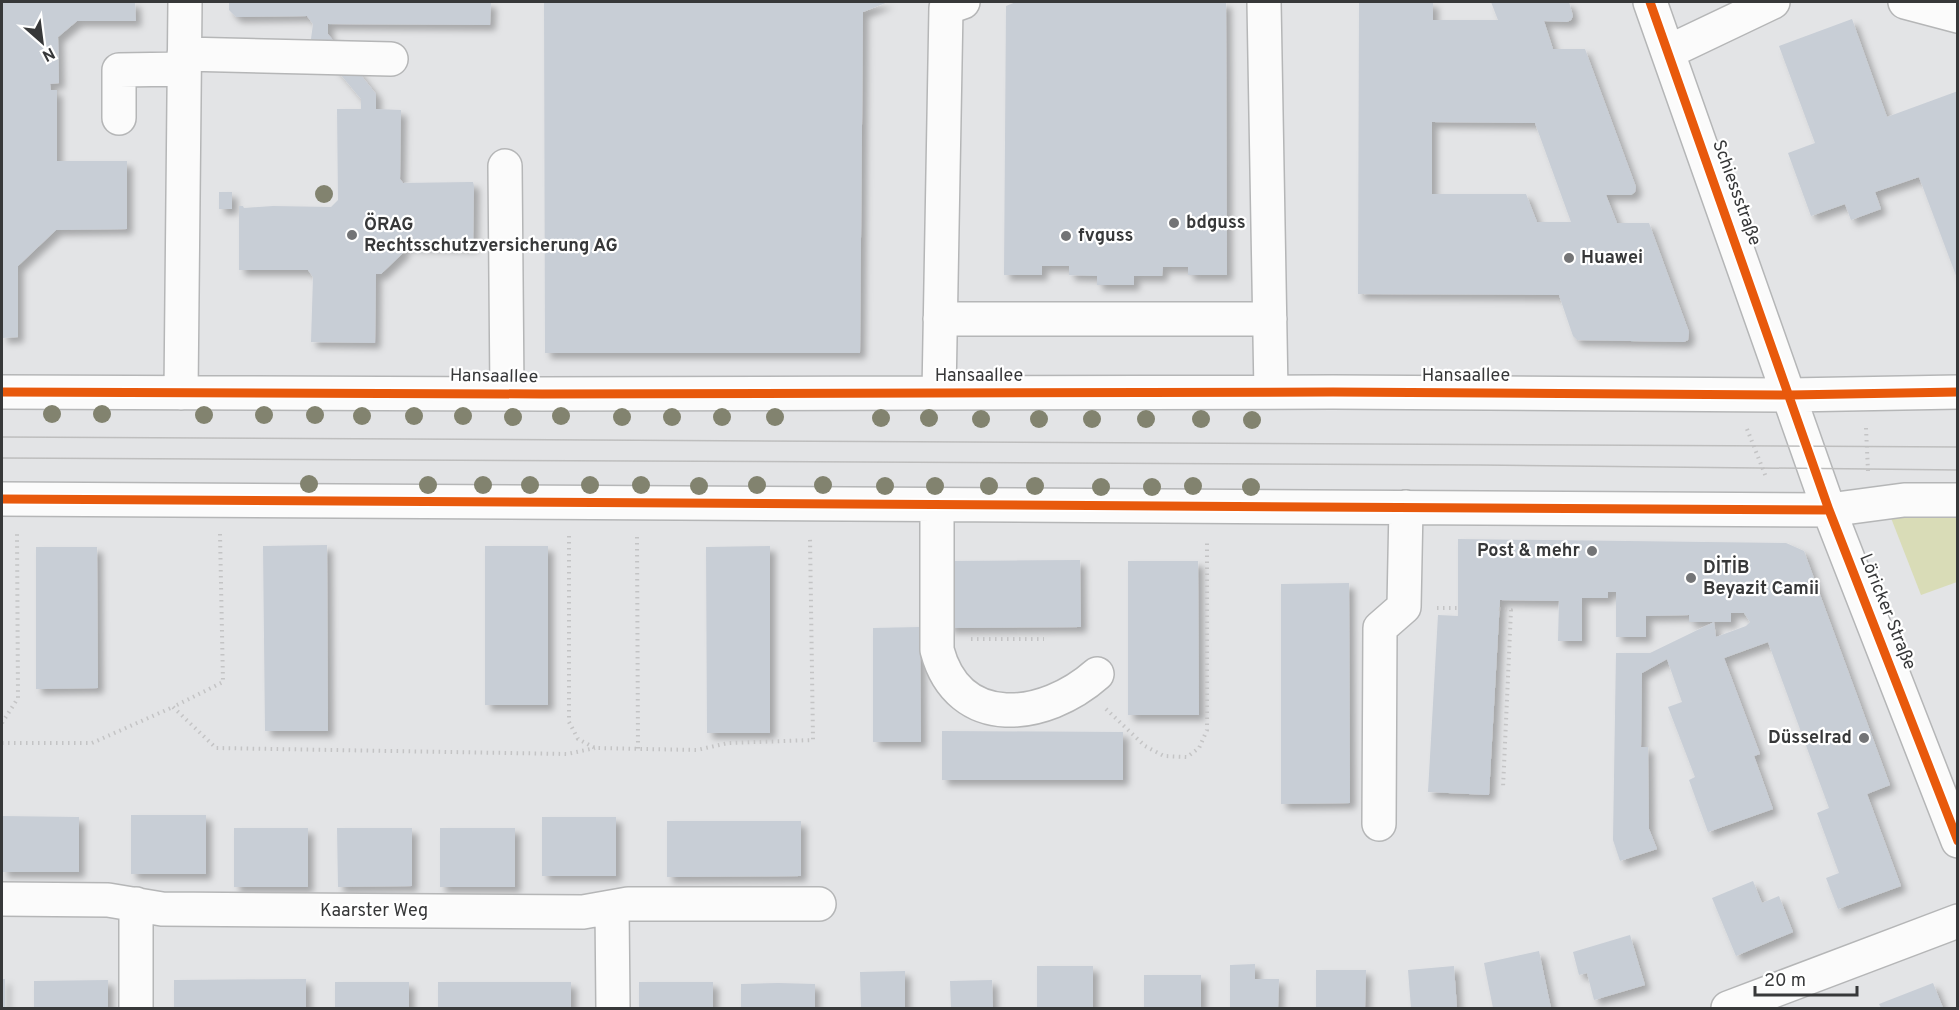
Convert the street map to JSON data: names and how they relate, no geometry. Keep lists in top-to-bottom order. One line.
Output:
{"streets":{"street":["Schiessstraße","Hansaallee","Löricker Straße","Kaarster Weg"]},"crossings":[["Schiessstraße","Hansaallee"],["Schiessstraße","Löricker Straße"],["Hansaallee","Löricker Straße"]],"places":["bdguss","ÖRAG Rechtsschutzversicherung AG","fvguss","Huawei","Post & mehr","DİTİB Beyazit Camii","Düsselrad"],"scale_bar":"20 m","north":"bottom right"}
